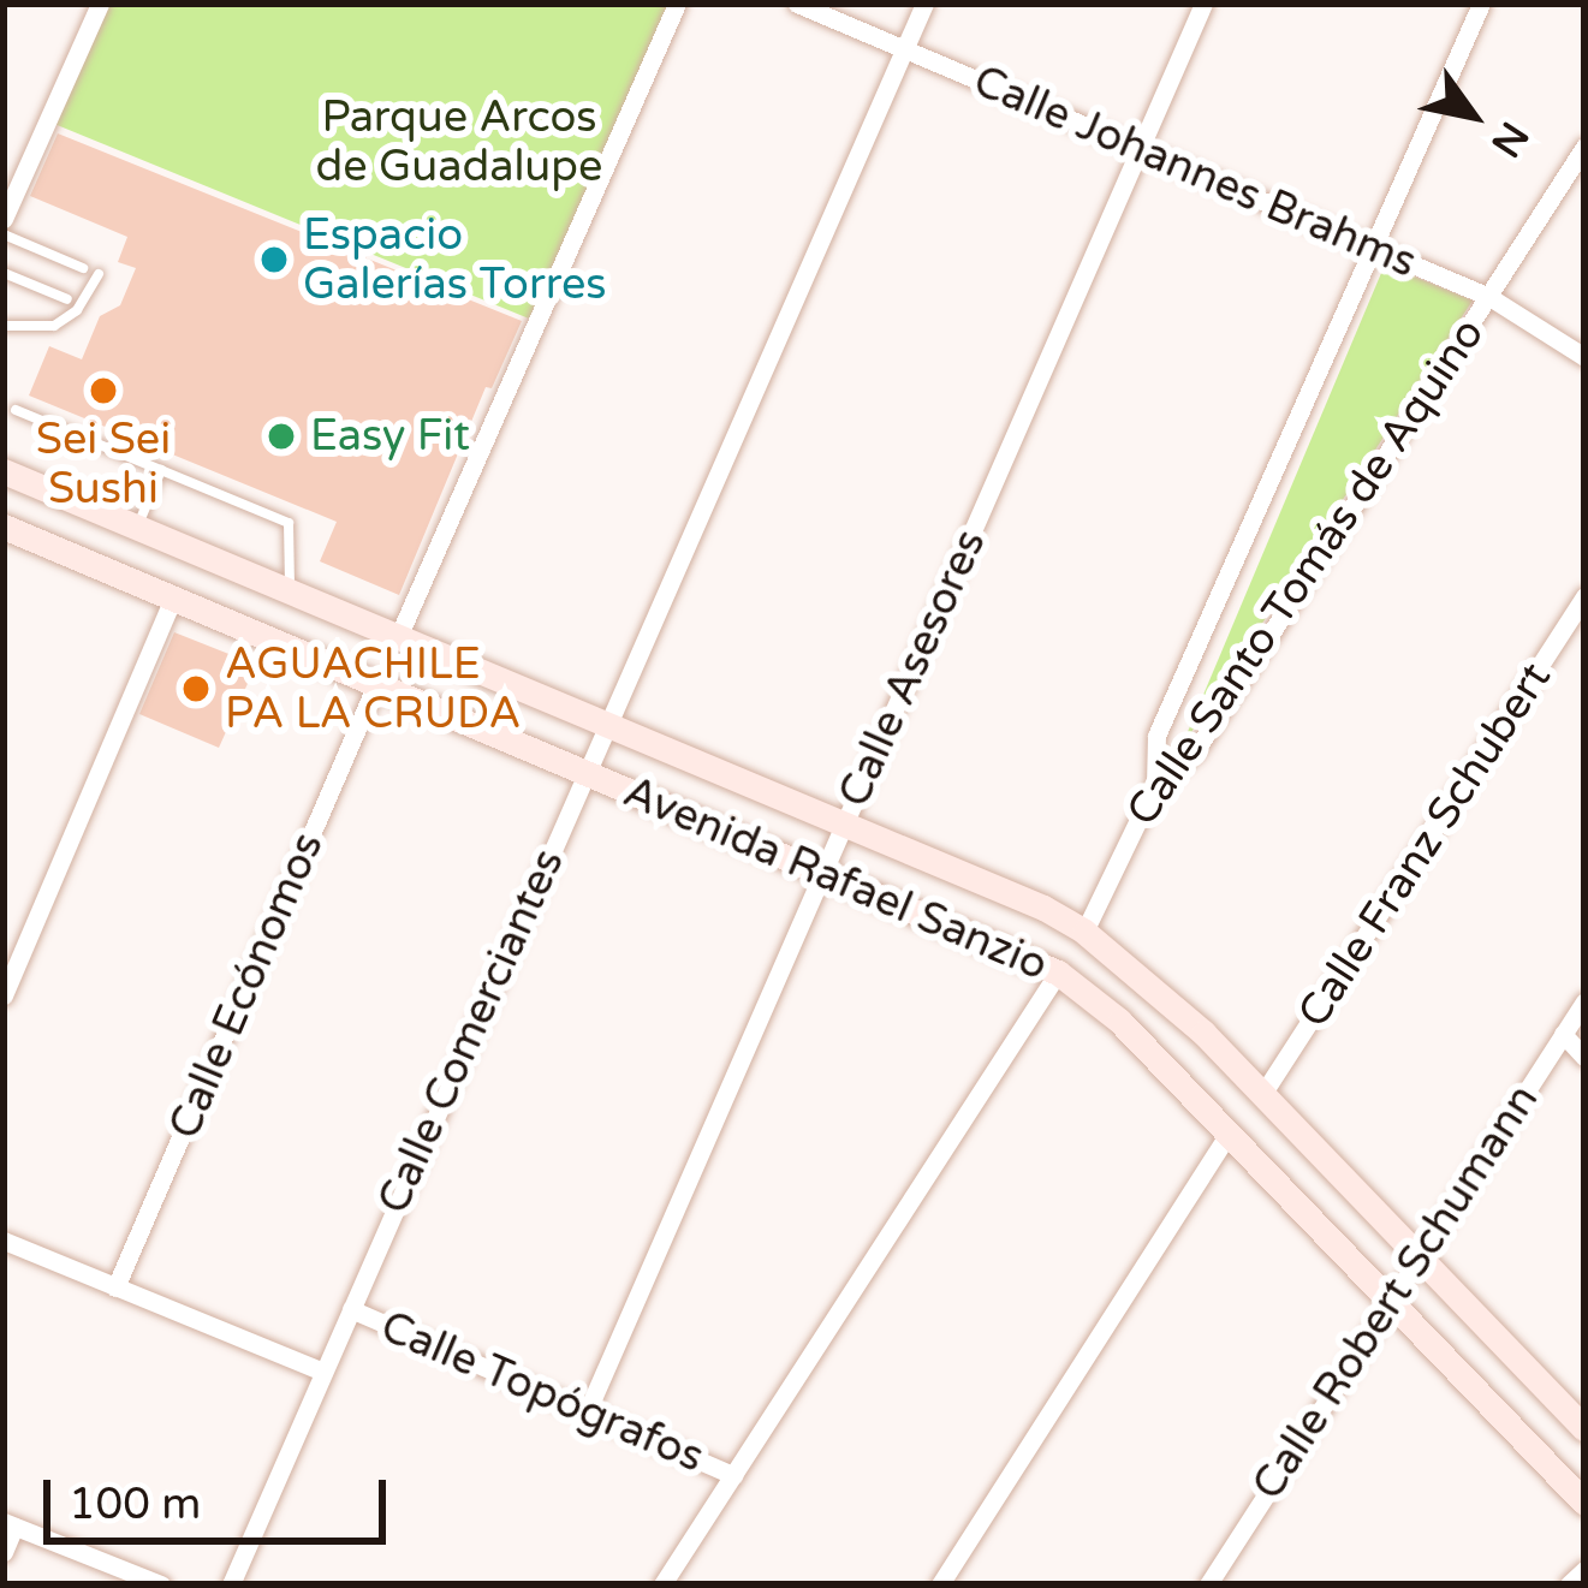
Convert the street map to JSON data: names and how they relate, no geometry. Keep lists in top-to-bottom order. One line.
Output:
{"streets":{"main road":["Avenida Rafael Sanzio"],"street":["Calle Johannes Brahms","Calle Santo Tomás de Aquino","Calle Asesores","Calle Franz Schubert","Calle Ecónomos","Calle Comerciantes","Calle Robert Schumann","Calle Topógrafos"]},"crossings":[["Calle Johannes Brahms","Calle Santo Tomás de Aquino"],["Calle Johannes Brahms","Calle Asesores"],["Calle Johannes Brahms","Calle Comerciantes"],["Calle Santo Tomás de Aquino","Avenida Rafael Sanzio"],["Calle Asesores","Avenida Rafael Sanzio"],["Calle Asesores","Calle Topógrafos"],["Calle Franz Schubert","Avenida Rafael Sanzio"],["Avenida Rafael Sanzio","Calle Ecónomos"],["Avenida Rafael Sanzio","Calle Comerciantes"],["Avenida Rafael Sanzio","Calle Robert Schumann"],["Calle Ecónomos","Calle Topógrafos"],["Calle Comerciantes","Calle Topógrafos"]],"parks":["Parque Arcos de Guadalupe"],"places":["Espacio Galerías Torres","Sei Sei Sushi","Easy Fit","AGUACHILE PA LA CRUDA"],"scale_bar":"100 m","north":"bottom right"}
